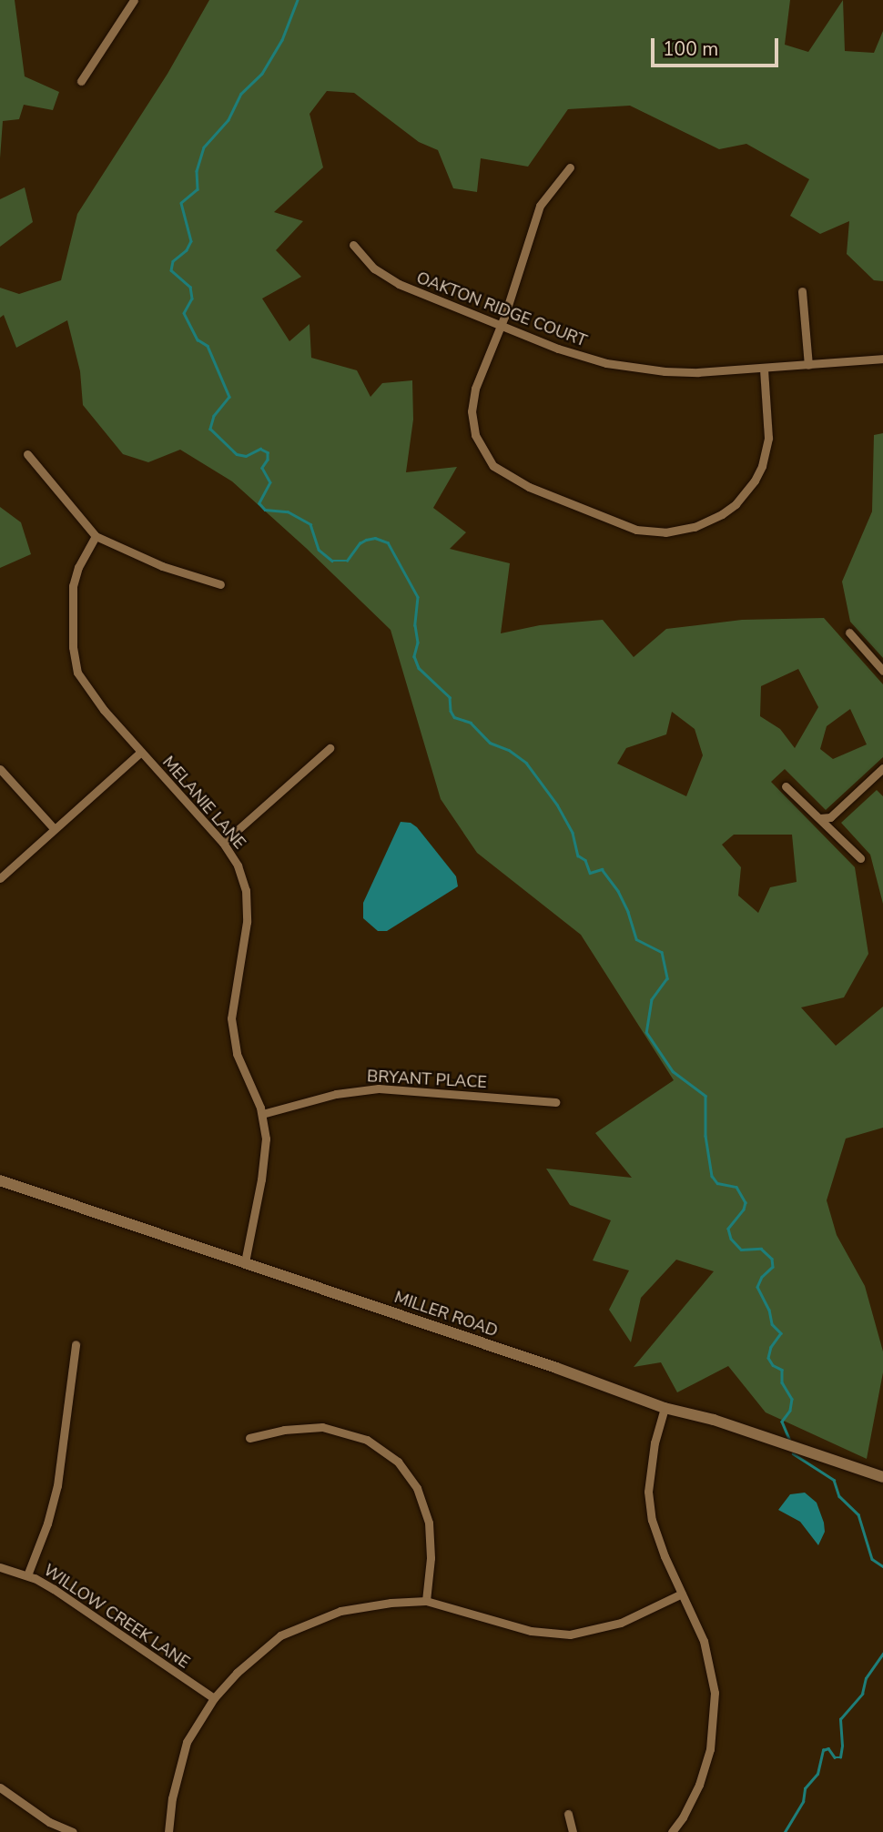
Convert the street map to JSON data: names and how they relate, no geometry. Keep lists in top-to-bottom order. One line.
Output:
{"streets":{"street":["OAKTON RIDGE COURT","MELANIE LANE","BRYANT PLACE","MILLER ROAD","WILLOW CREEK LANE"]},"crossings":[["MELANIE LANE","BRYANT PLACE"],["MELANIE LANE","MILLER ROAD"]],"scale_bar":"100 m"}
